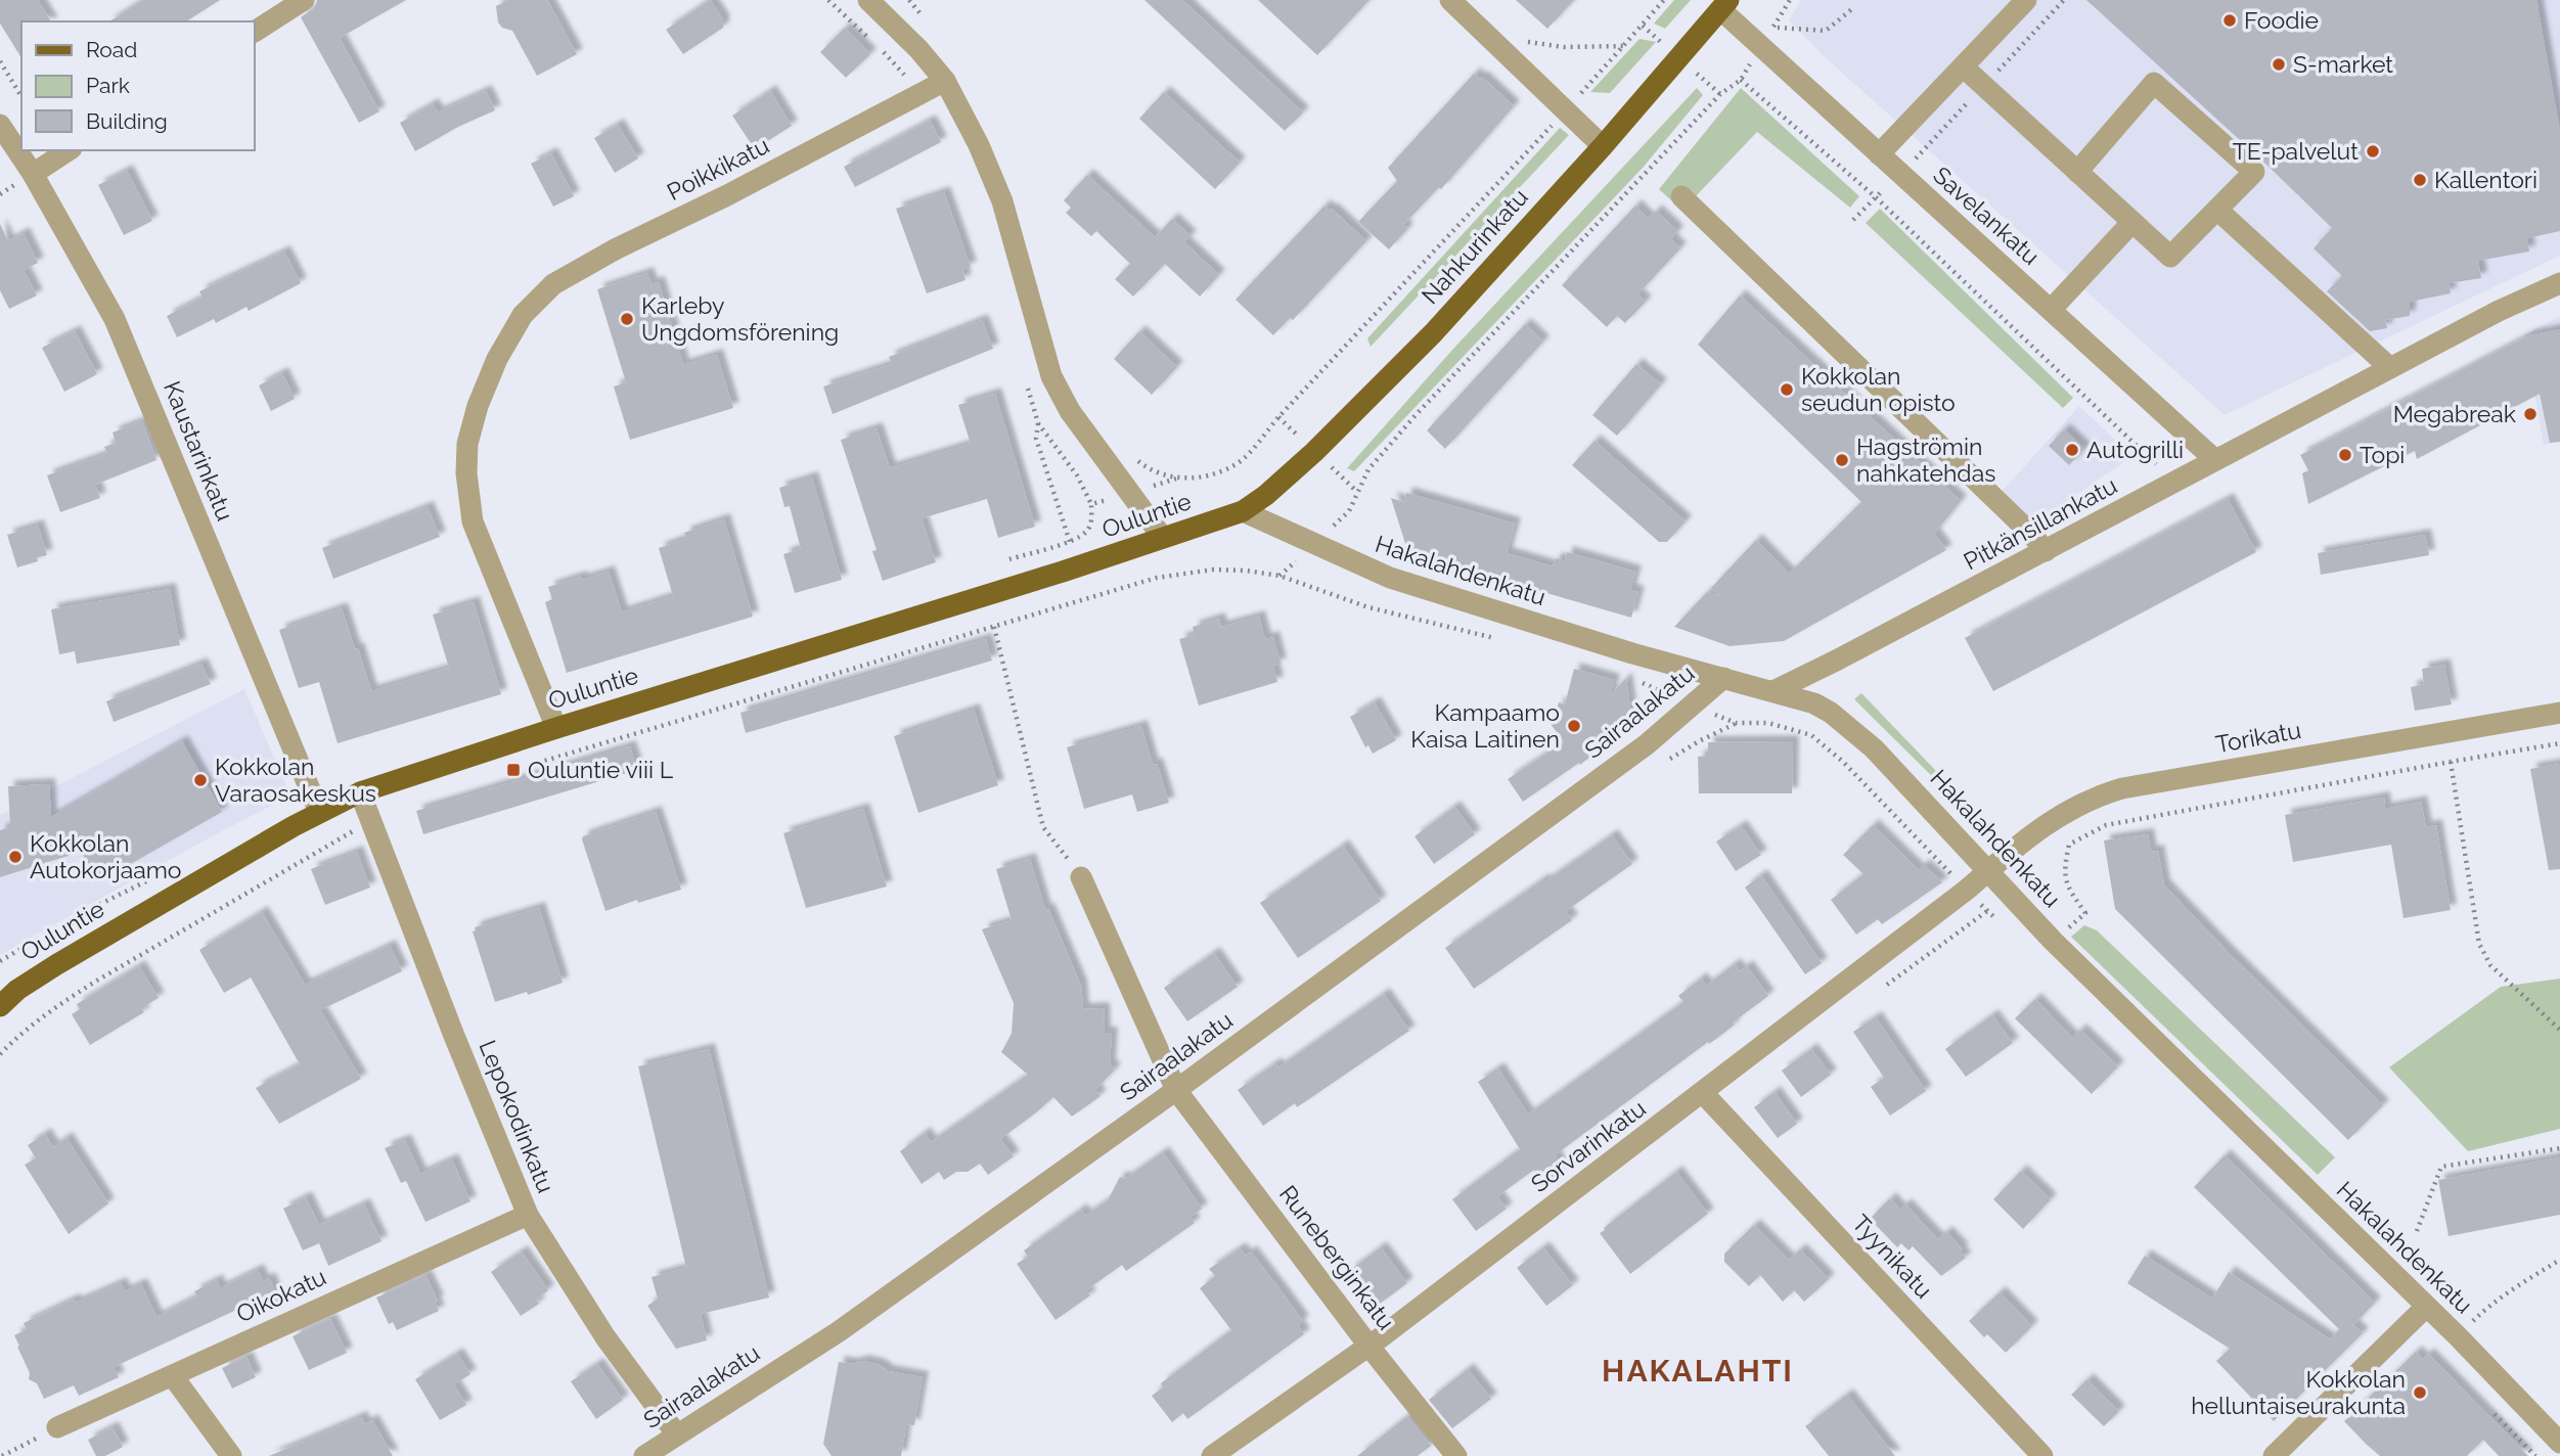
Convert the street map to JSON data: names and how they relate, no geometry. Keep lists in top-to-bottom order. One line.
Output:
{"streets":{"main road":["Nahkurinkatu","Ouluntie"],"street":["Poikkikatu","Savelankatu","Kaustarinkatu","Pitkänsillankatu","Hakalahdenkatu","Sairaalakatu","Torikatu","Lepokodinkatu","Sorvarinkatu","Tyynikatu","Runeberginkatu","Oikokatu"]},"crossings":[["Poikkikatu","Ouluntie"],["Savelankatu","Nahkurinkatu"],["Savelankatu","Pitkänsillankatu"],["Nahkurinkatu","Ouluntie"],["Nahkurinkatu","Hakalahdenkatu"],["Kaustarinkatu","Ouluntie"],["Ouluntie","Hakalahdenkatu"],["Ouluntie","Lepokodinkatu"],["Pitkänsillankatu","Hakalahdenkatu"],["Hakalahdenkatu","Sairaalakatu"],["Hakalahdenkatu","Torikatu"],["Hakalahdenkatu","Sorvarinkatu"],["Sairaalakatu","Lepokodinkatu"],["Sairaalakatu","Runeberginkatu"],["Torikatu","Sorvarinkatu"],["Lepokodinkatu","Oikokatu"],["Sorvarinkatu","Tyynikatu"],["Sorvarinkatu","Runeberginkatu"]],"districts":["HAKALAHTI"],"places":{"other":["Foodie","S-market","TE-palvelut","Kallentori","Karleby Ungdomsförening","Kokkolan seudun opisto","Megabreak","Autogrilli","Topi","Hagströmin nahkatehdas","Kampaamo Kaisa Laitinen","Kokkolan Varaosakeskus","Kokkolan Autokorjaamo","Kokkolan helluntaiseurakunta"],"transit":["Ouluntie viii L"]},"legend":["Road","Park","Building"]}
